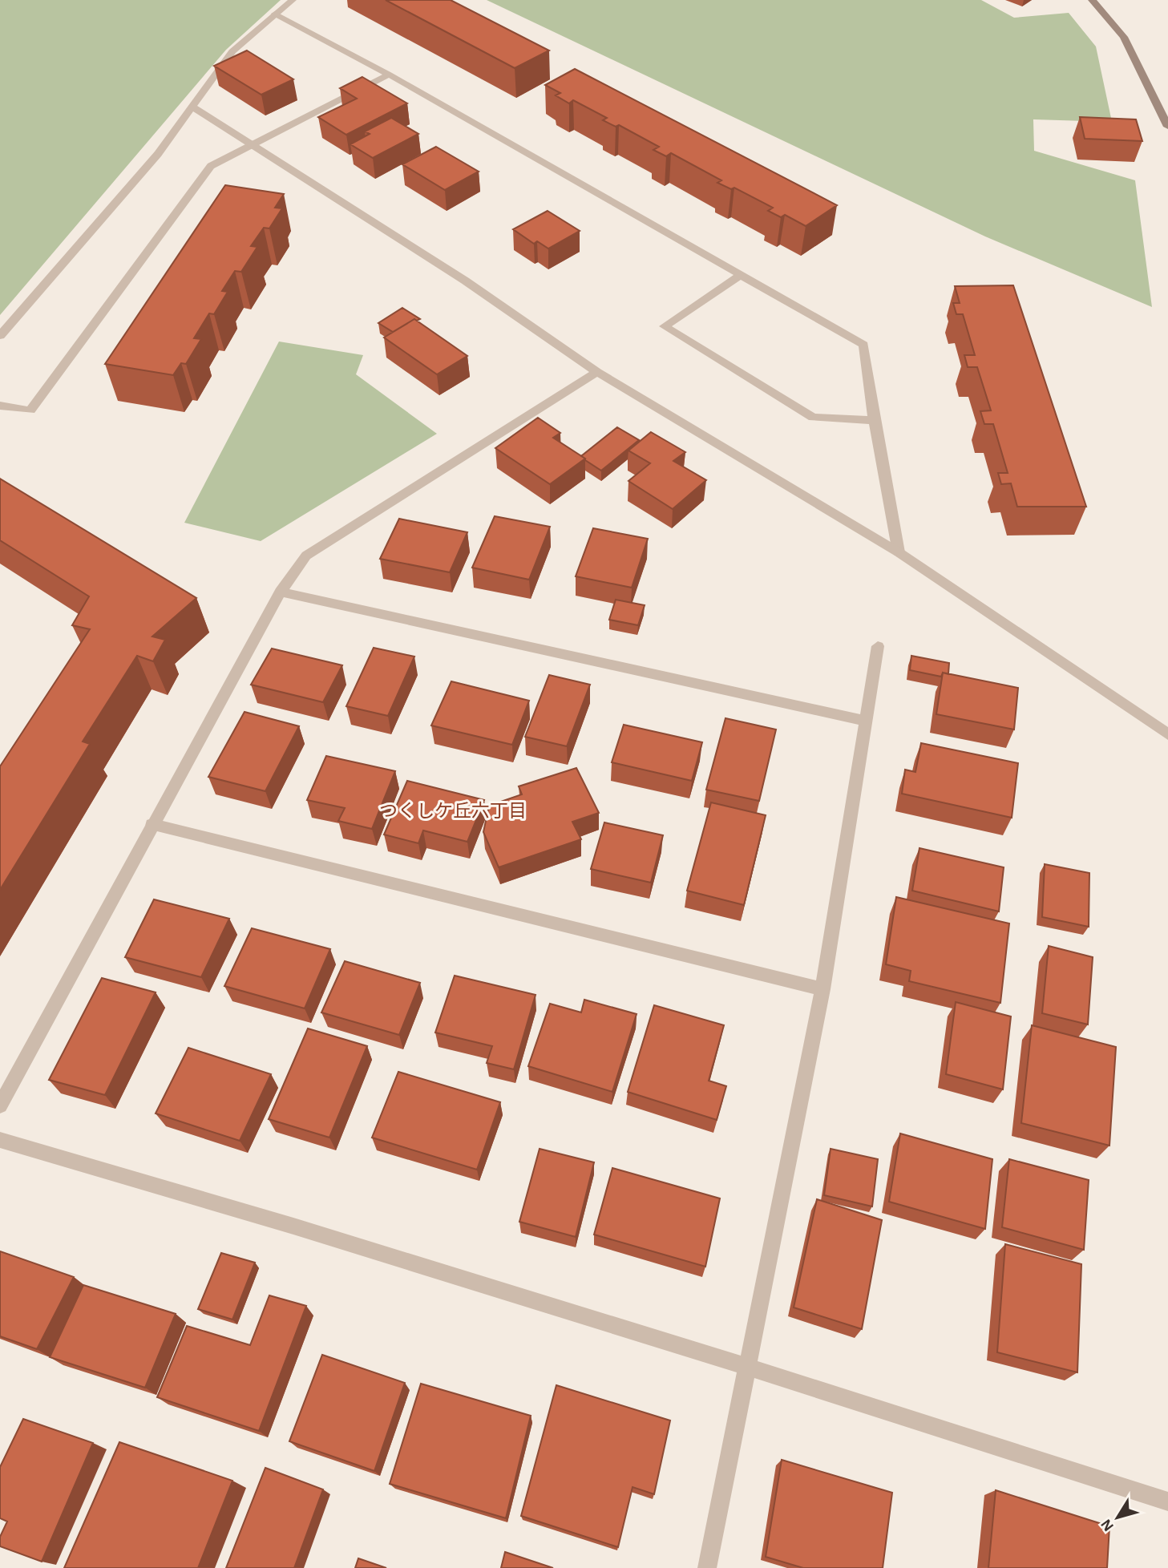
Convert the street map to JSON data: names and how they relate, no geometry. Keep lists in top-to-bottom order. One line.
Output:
{"districts":["つくしケ丘六丁目"],"north":"bottom left"}
